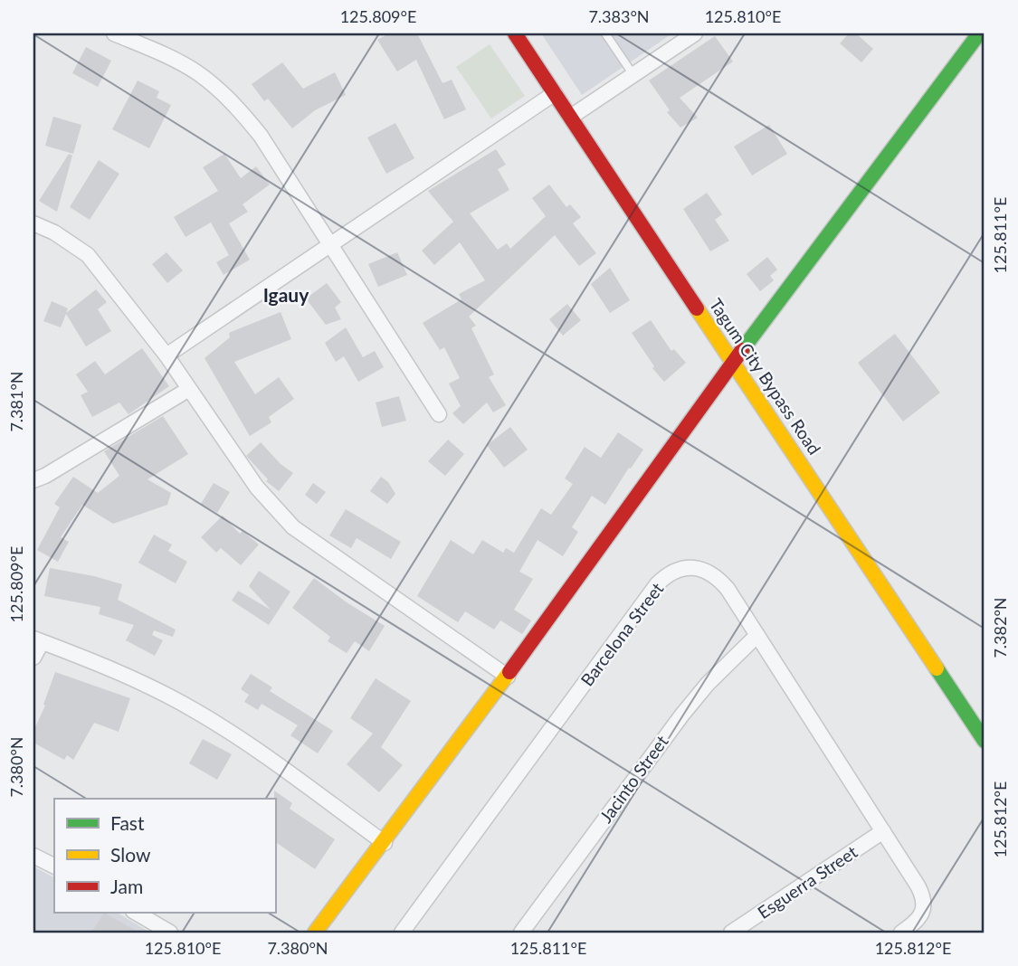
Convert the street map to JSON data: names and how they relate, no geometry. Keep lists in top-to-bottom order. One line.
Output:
{"streets":{"street":["Tagum City Bypass Road","Barcelona Street","Jacinto Street","Esguerra Street"]},"crossings":[["Barcelona Street","Jacinto Street"],["Barcelona Street","Esguerra Street"]],"districts":["Igauy"],"legend":["Fast","Slow","Jam"],"coordinates":["125.809°E","7.383°N","125.810°E","125.811°E","7.381°N","7.382°N","7.380°N","125.812°E"]}
